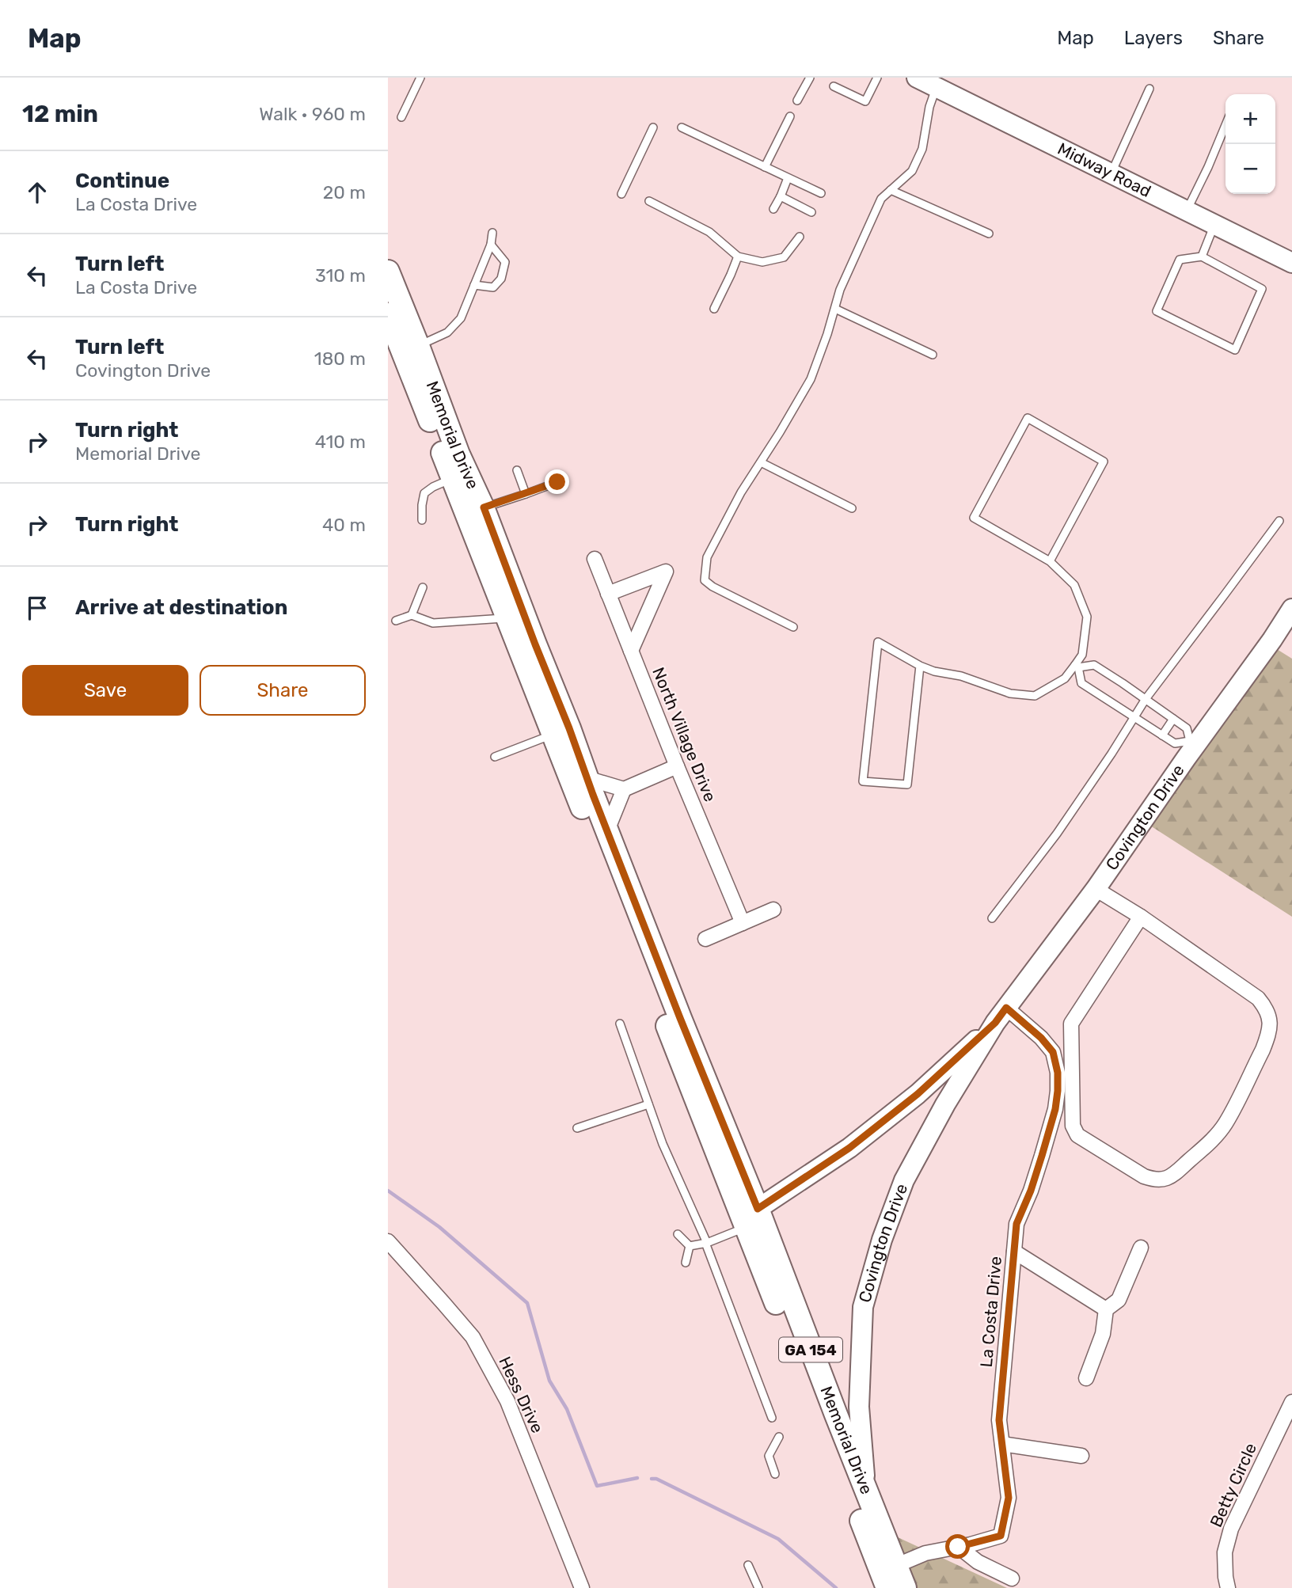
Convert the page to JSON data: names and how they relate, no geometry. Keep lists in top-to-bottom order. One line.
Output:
{"streets":{"main road":["Memorial Drive","GA 154"],"street":["Midway Road","North Village Drive","Covington Drive","La Costa Drive","Hess Drive","Betty Circle"]},"crossings":[["Memorial Drive","Covington Drive"],["Memorial Drive","La Costa Drive"],["Covington Drive","La Costa Drive"]],"page":{"header":"Map","nav":["Map","Layers","Share"],"heading":["12 min","Walk · 960 m"],"map_buttons":["+","−"],"list":[["Continue","La Costa Drive","20 m"],["Turn left","La Costa Drive","310 m"],["Turn left","Covington Drive","180 m"],["Turn right","Memorial Drive","410 m"],["Turn right","40 m"],"Arrive at destination"],"buttons":["Save","Share"]}}
